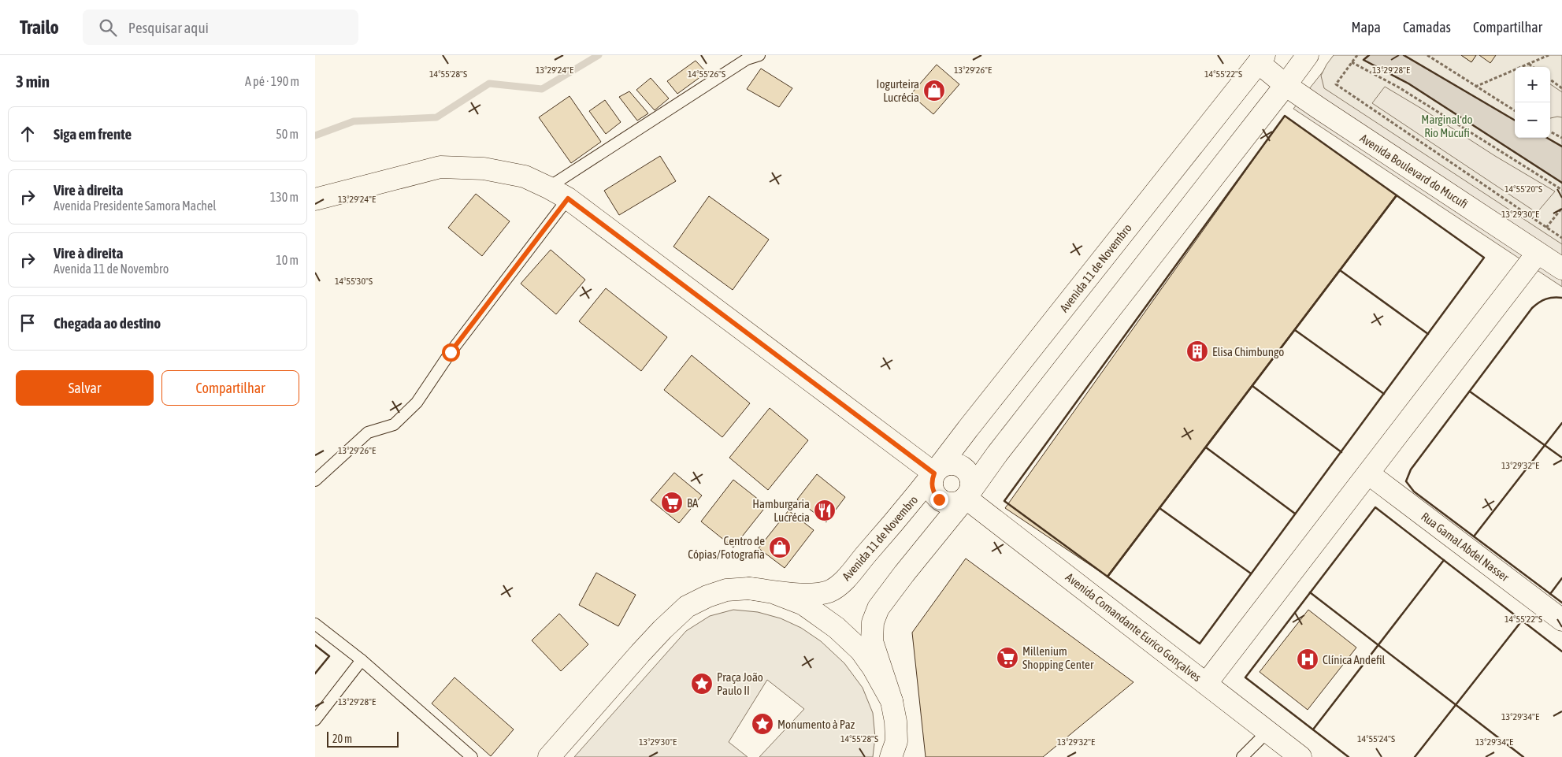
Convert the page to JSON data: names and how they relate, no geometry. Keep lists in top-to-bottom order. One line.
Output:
{"streets":{"street":["Avenida Boulevard do Mucufi","Avenida 11 de Novembro","Rua Gamal Abdel Nasser","Avenida Comandante Eurico Gonçalves"]},"crossings":[["Avenida Boulevard do Mucufi","Avenida 11 de Novembro"],["Avenida 11 de Novembro","Avenida Comandante Eurico Gonçalves"]],"parks":["Marginal do Rio Mucufi"],"places":{"shop":["Iogurteira Lucrécia","Centro de Cópias/Fotografia"],"building":["Elisa Chimbungo"],"supermarket":["BA","Millenium Shopping Center"],"restaurant":["Hamburgaria Lucrécia"],"hospital":["Clínica Andefil"],"place":["Praça João Paulo II","Monumento à Paz"]},"scale_bar":"20 m","page":{"header":"Trailo","search":"Pesquisar aqui","nav":["Mapa","Camadas","Compartilhar"],"heading":["3 min","A pé · 190 m"],"map_buttons":["+","−"],"list":[["Siga em frente","50 m"],["Vire à direita","Avenida Presidente Samora Machel","130 m"],["Vire à direita","Avenida 11 de Novembro","10 m"],"Chegada ao destino"],"buttons":["Salvar","Compartilhar"],"scale":"20 m"},"coordinates":["13°29'26\"E","13°29'28\"E","13°29'24\"E","14°55'28\"S","14°55'26\"S","14°55'22\"S","14°55'20\"S","13°29'30\"E","14°55'30\"S","13°29'32\"E","13°29'34\"E","14°55'24\"S"]}
